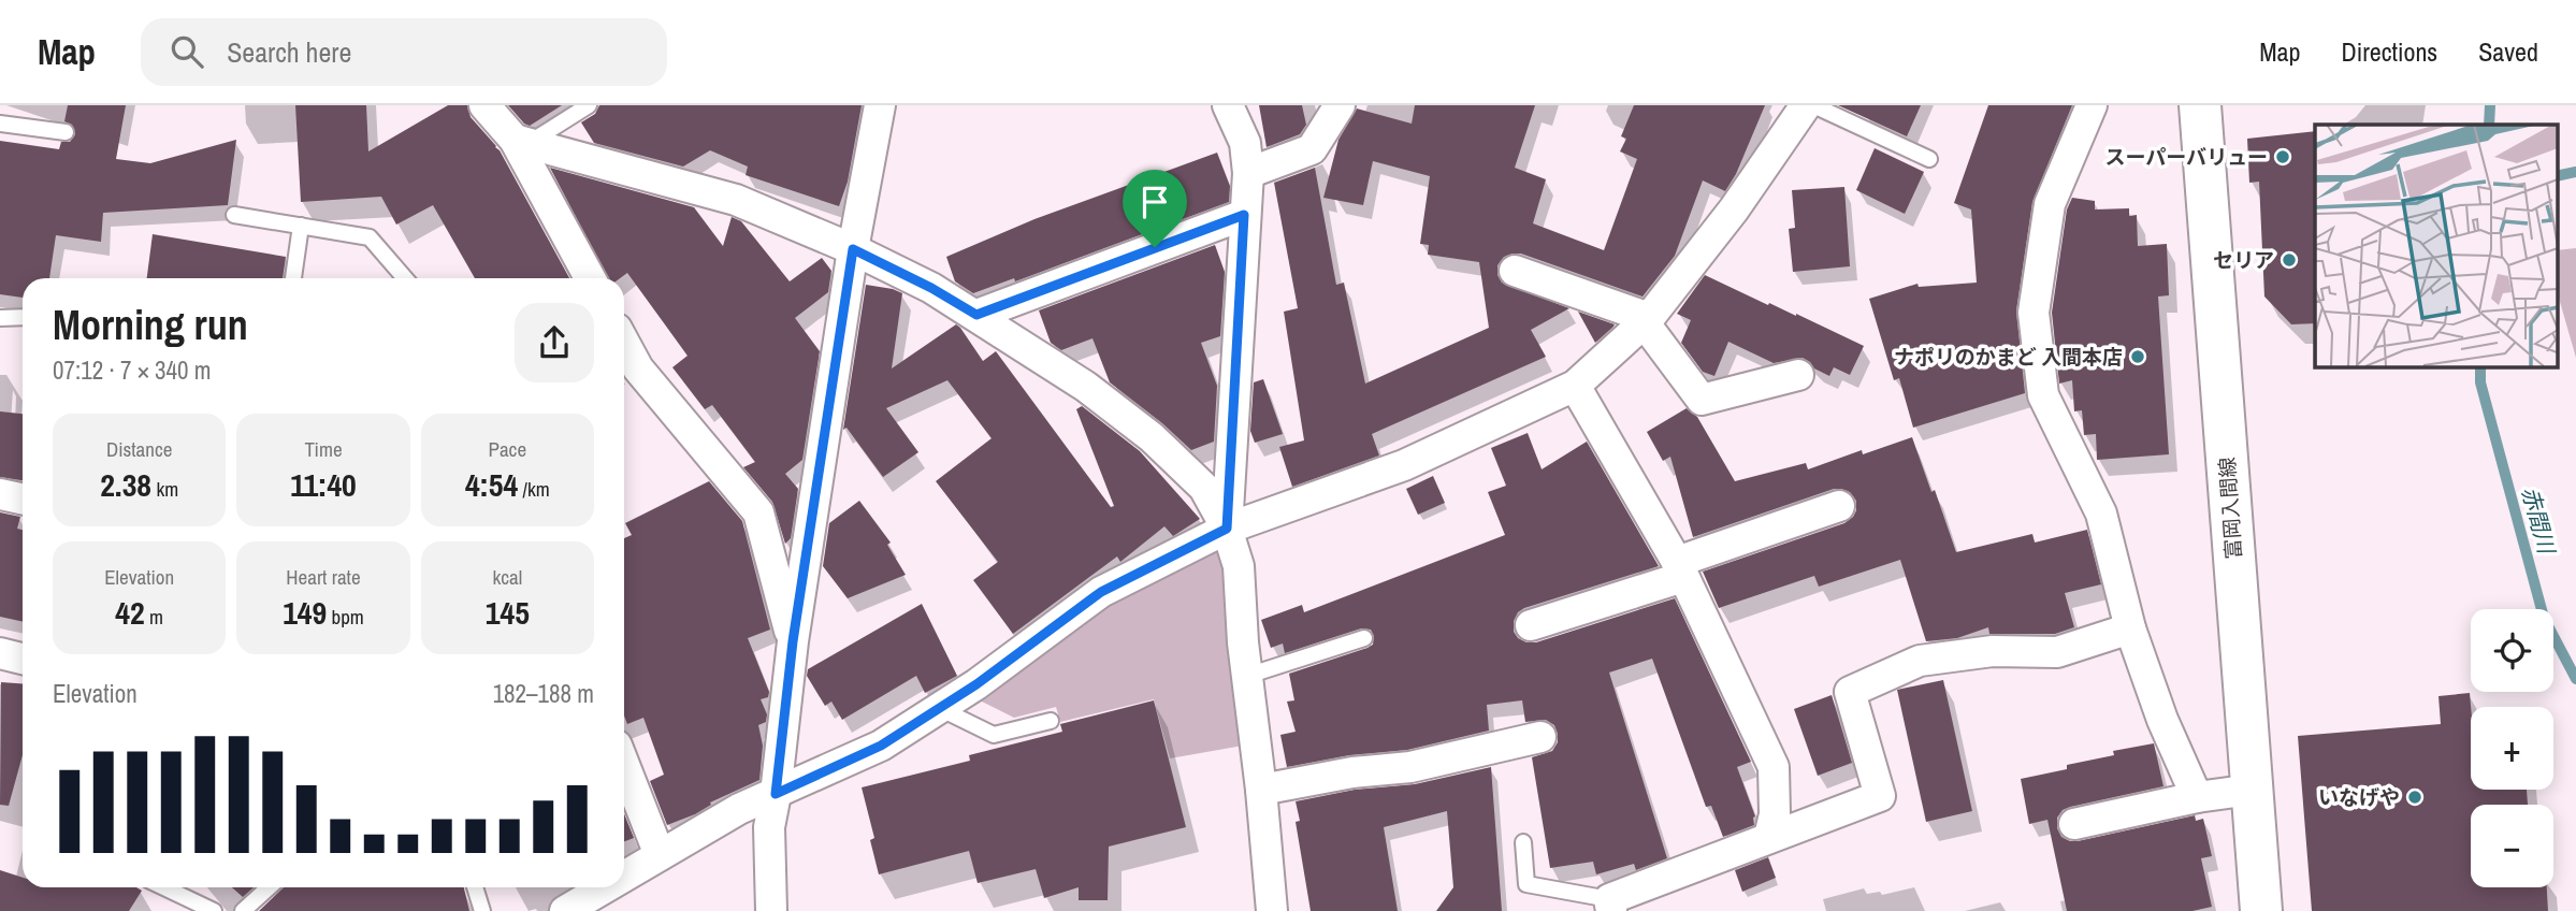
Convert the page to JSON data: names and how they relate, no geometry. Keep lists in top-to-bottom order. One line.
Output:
{"streets":{"main road":["富岡入間線"]},"water":["赤間川"],"places":["スーパーバリュー","セリア","ナポリのかまど 入間本店","いなげや"],"page":{"header":"Map","search":"Search here","nav":["Map","Directions","Saved"],"heading":["Morning run","07:12 · 7 × 340 m"],"stats":[["Distance","2.38 km"],["Time","11:40"],["Pace","4:54 /km"],["Elevation","42 m"],["Heart rate","149 bpm"],["kcal","145"]],"map_buttons":["+","−"],"chart":["Elevation","182–188 m"]}}
